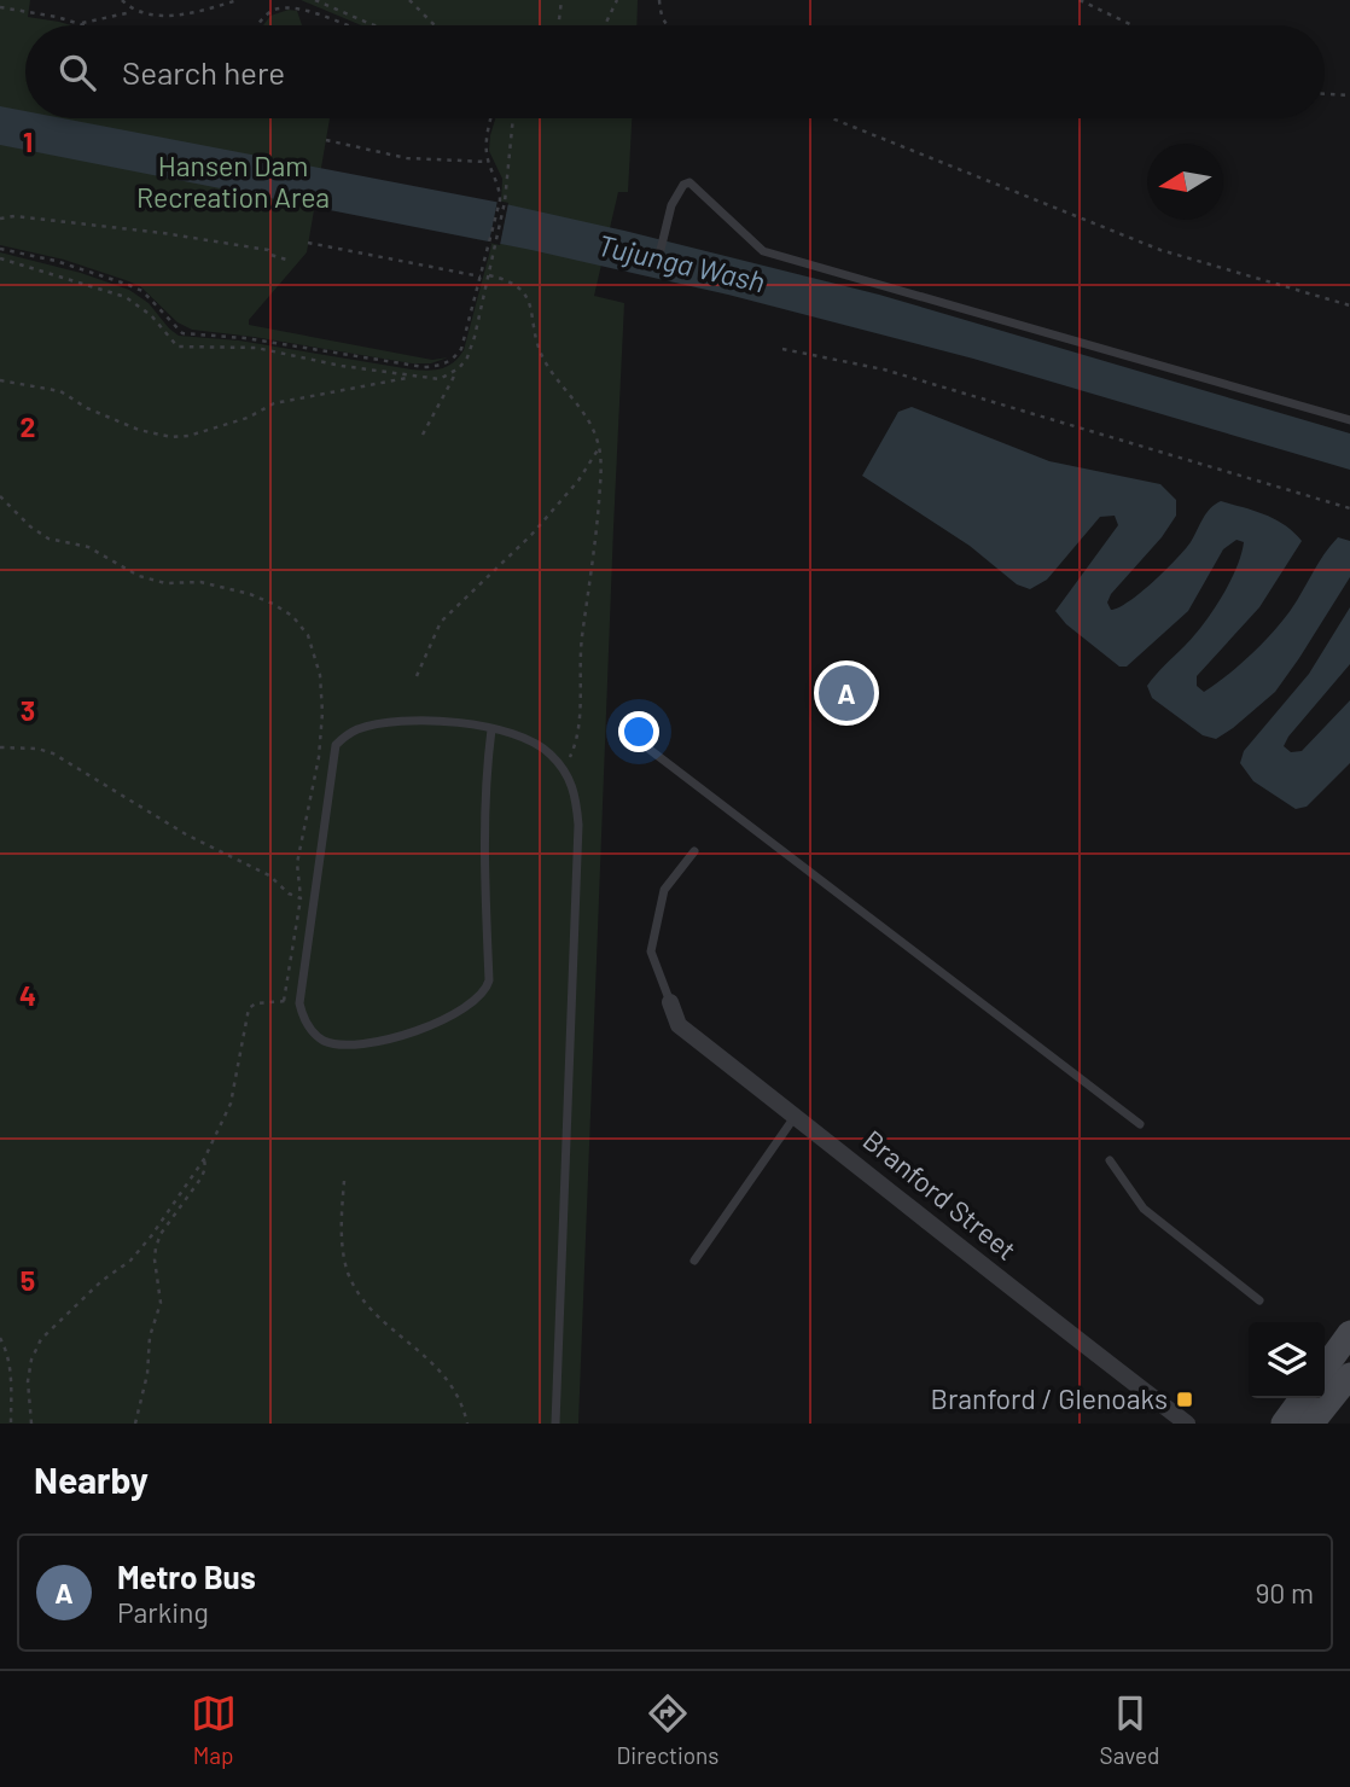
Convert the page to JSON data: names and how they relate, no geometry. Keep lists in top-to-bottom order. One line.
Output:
{"streets":{"street":["Branford Street"]},"water":["Tujunga Wash"],"parks":["Hansen Dam Recreation Area"],"places":{"transit":["Branford / Glenoaks"]},"north":"left","page":{"search":"Search here","pins":"A","heading":"Nearby","list":[{"mark":"A","name":"Metro Bus","note":"Parking","value":"90 m"}],"nav":["Map","Directions","Saved"]},"grid":{"rows":["1","2","3","4","5"]}}
